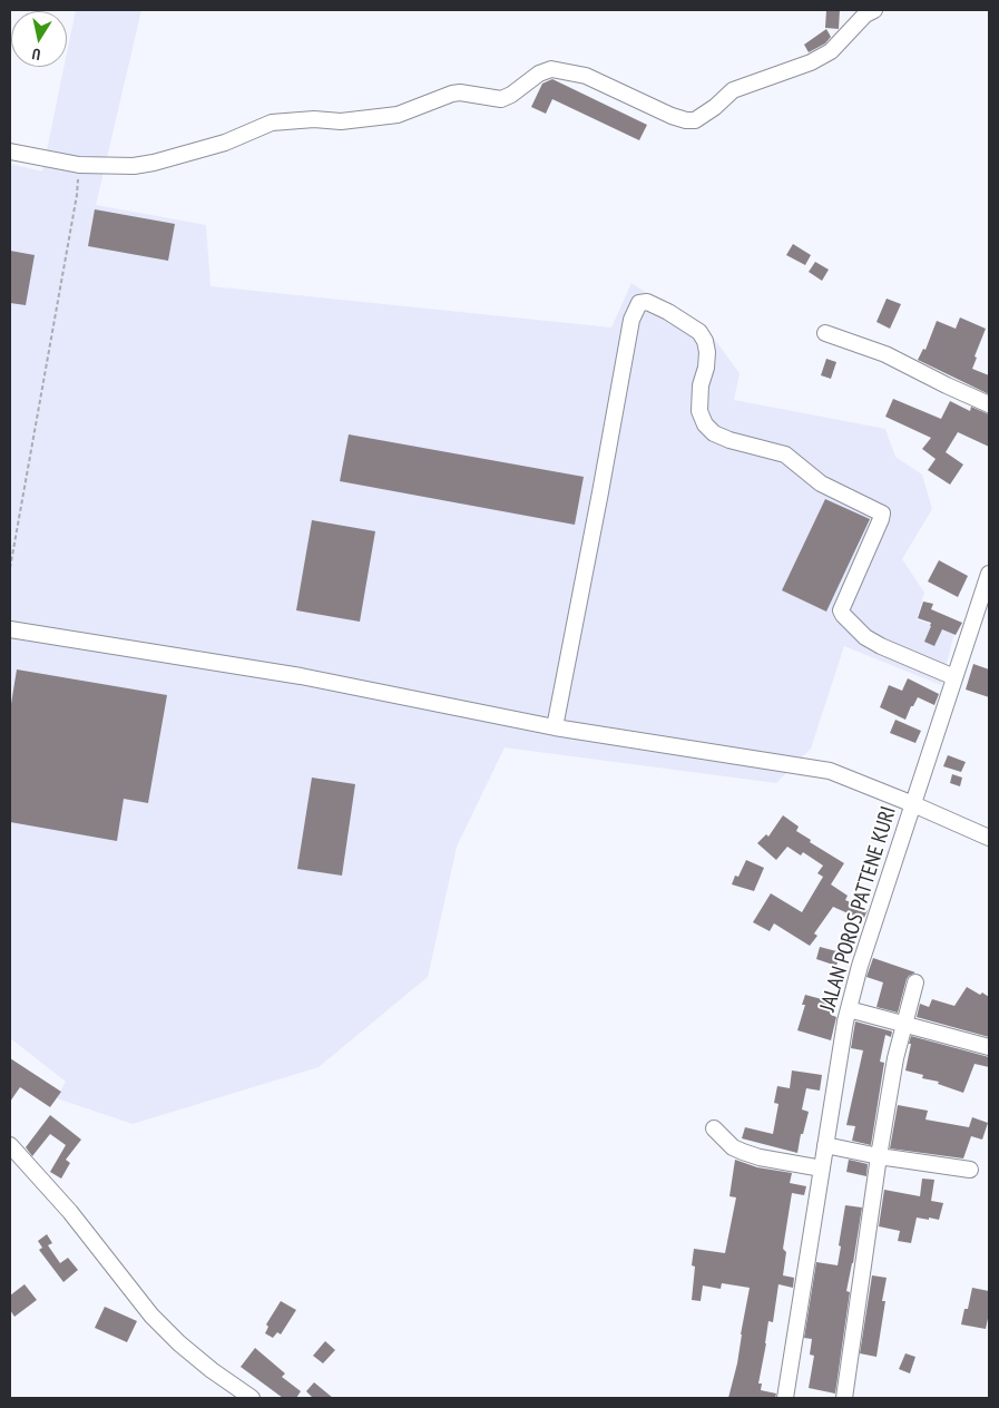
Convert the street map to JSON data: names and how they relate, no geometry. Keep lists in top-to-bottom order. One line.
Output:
{"streets":{"street":["JALAN POROS PATTENE KURI"]},"north":"bottom"}
